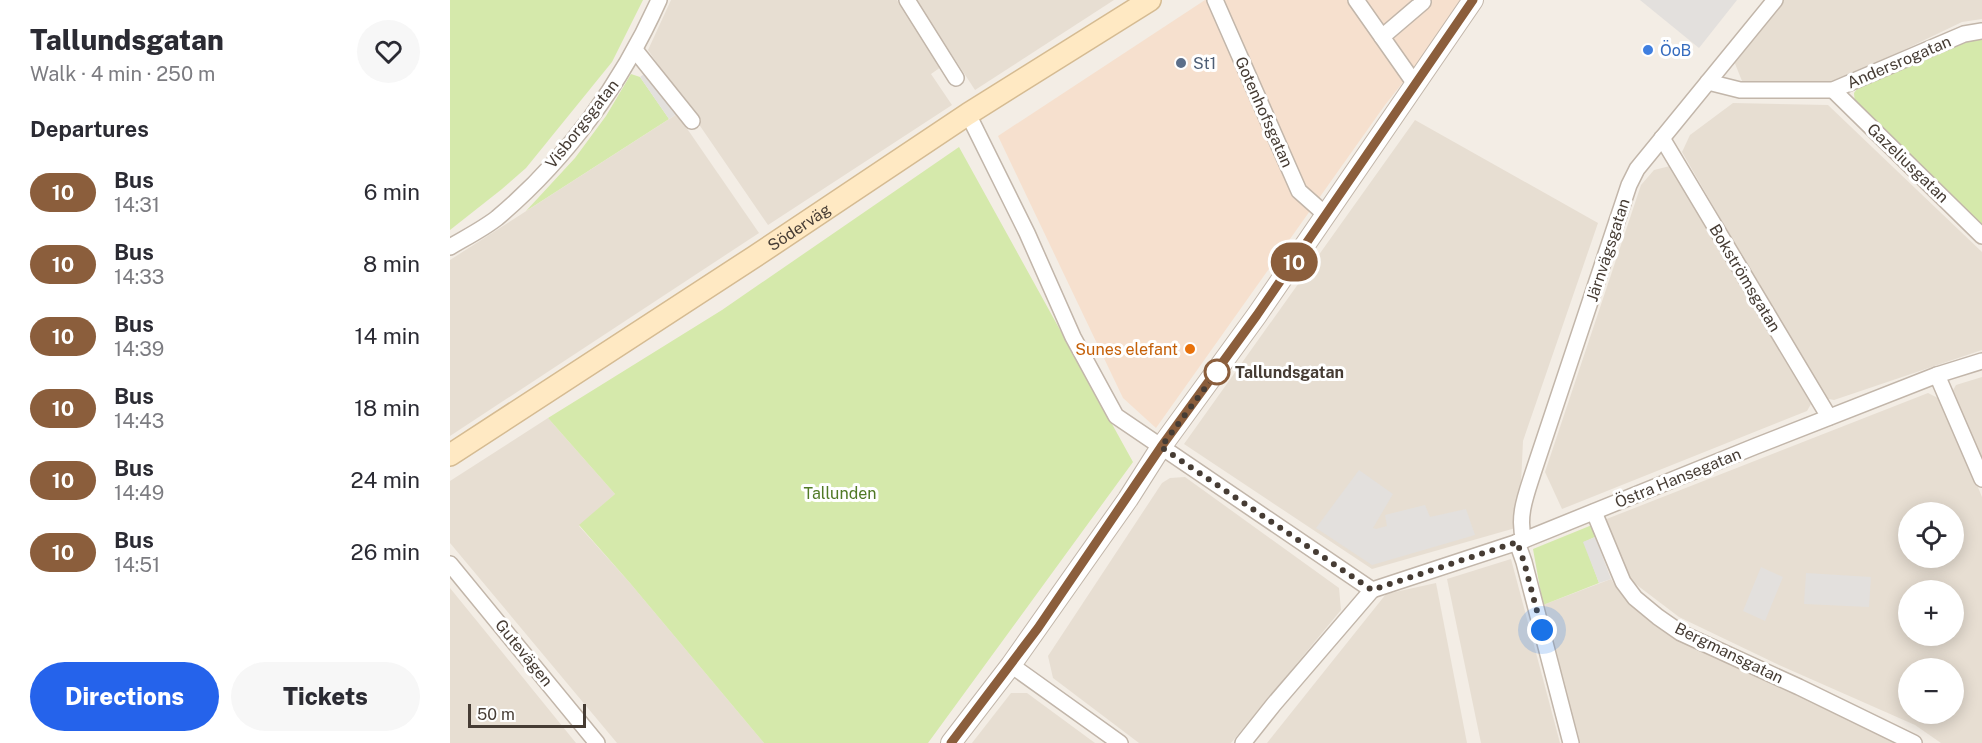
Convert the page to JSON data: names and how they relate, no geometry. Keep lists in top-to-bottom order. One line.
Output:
{"streets":{"main road":["Söderväg"],"street":["Andersrogatan","Gotenhofsgatan","Visborgsgatan","Gazeliusgatan","Järnvägsgatan","Bokströmsgatan","Östra Hansegatan","Gutevägen","Bergmansgatan"]},"crossings":[["Andersrogatan","Gazeliusgatan"],["Andersrogatan","Järnvägsgatan"],["Järnvägsgatan","Bokströmsgatan"],["Järnvägsgatan","Östra Hansegatan"],["Bokströmsgatan","Östra Hansegatan"],["Östra Hansegatan","Bergmansgatan"]],"parks":["Tallunden"],"places":["ÖoB","St1","Sunes elefant","Tallundsgatan"],"lines":["bus line 10"],"scale_bar":"50 m","page":{"heading":[["Tallundsgatan","Walk · 4 min · 250 m"],"Departures"],"on_map":"10","list":[{"mark":"10","name":"Bus","note":"14:31","value":"6 min"},{"mark":"10","name":"Bus","note":"14:33","value":"8 min"},{"mark":"10","name":"Bus","note":"14:39","value":"14 min"},{"mark":"10","name":"Bus","note":"14:43","value":"18 min"},{"mark":"10","name":"Bus","note":"14:49","value":"24 min"},{"mark":"10","name":"Bus","note":"14:51","value":"26 min"}],"map_buttons":["+","−"],"buttons":["Directions","Tickets"],"scale":"50 m"}}
